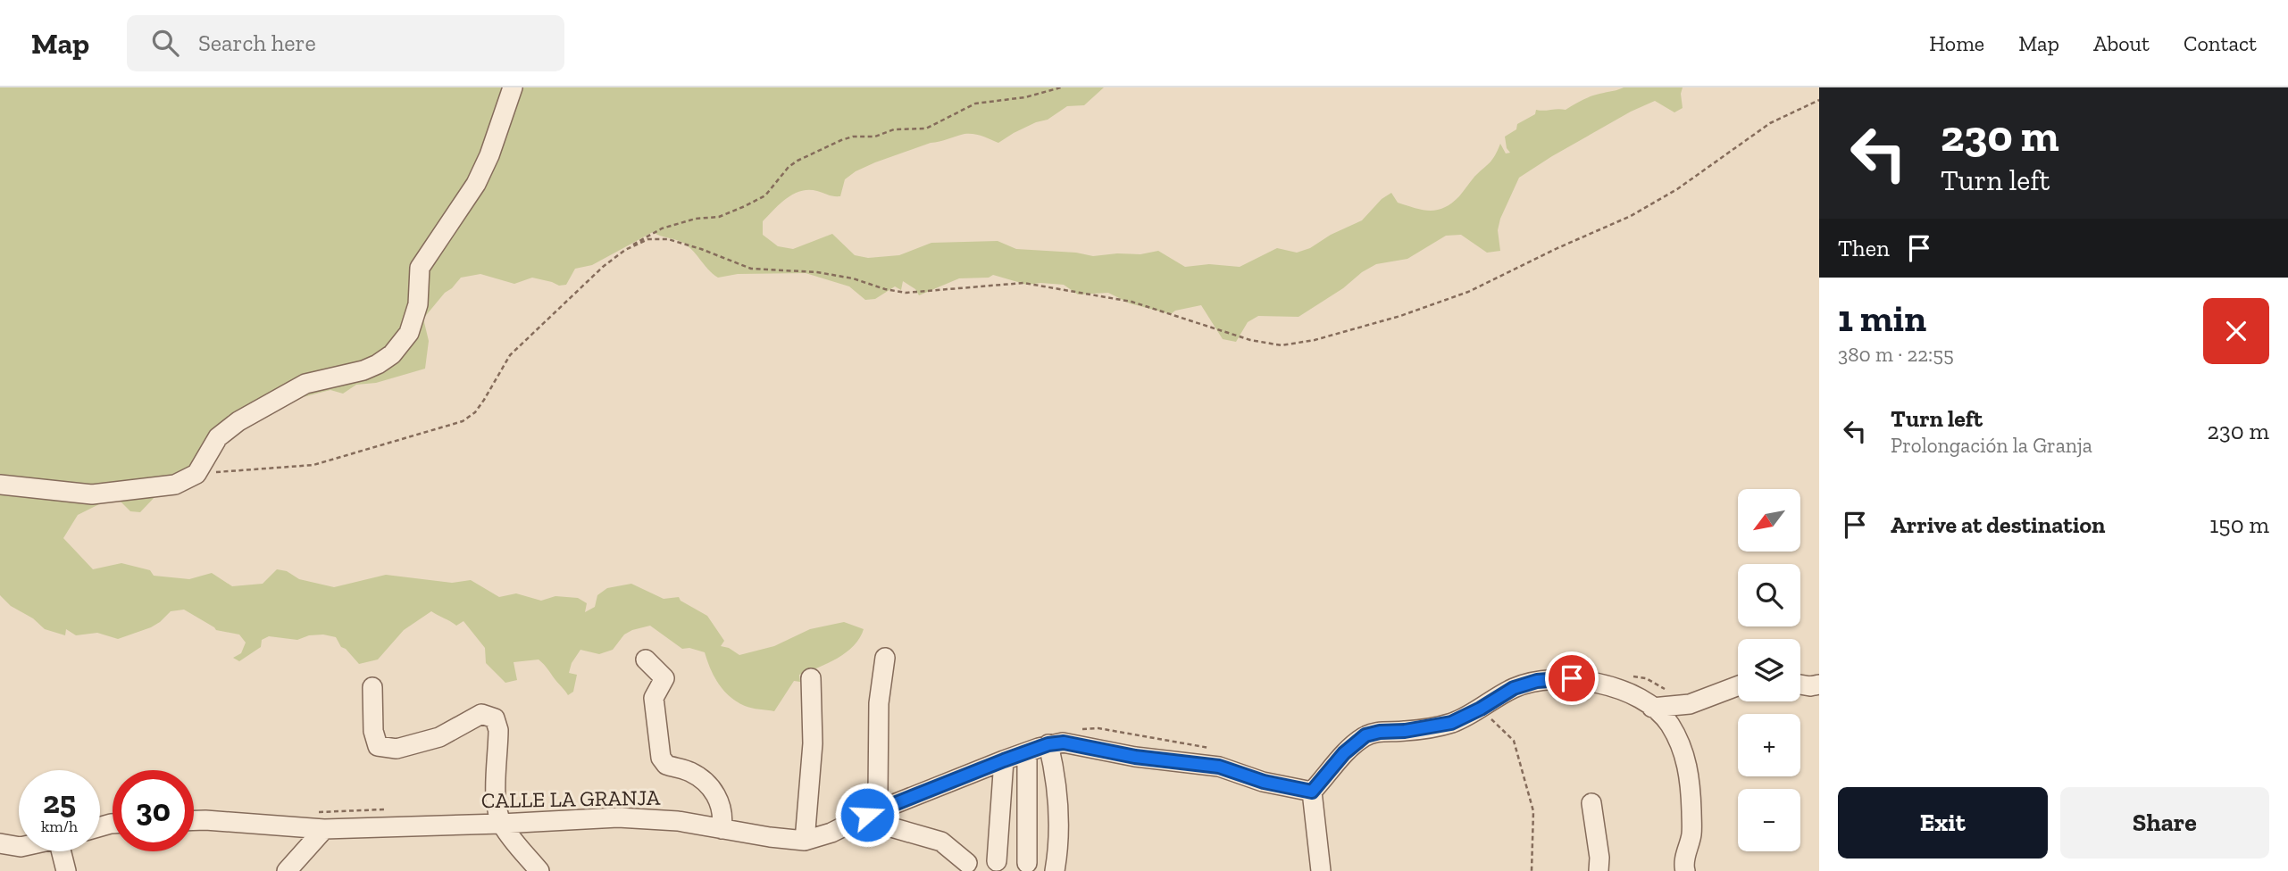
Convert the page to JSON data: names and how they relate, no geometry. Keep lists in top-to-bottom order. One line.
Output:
{"streets":{"street":["CALLE LA GRANJA"]},"north":"bottom left","page":{"header":"Map","search":"Search here","nav":["Home","Map","About","Contact"],"turn":["230 m","Turn left"],"then":"Then","heading":["1 min","380 m · 22:55"],"list":[{"name":"Turn left","note":"Prolongación la Granja","value":"230 m"},{"name":"Arrive at destination","value":"150 m"}],"map_buttons":["+","−"],"speed":"25 km/h","limit":"30","buttons":["Exit","Share"]}}
